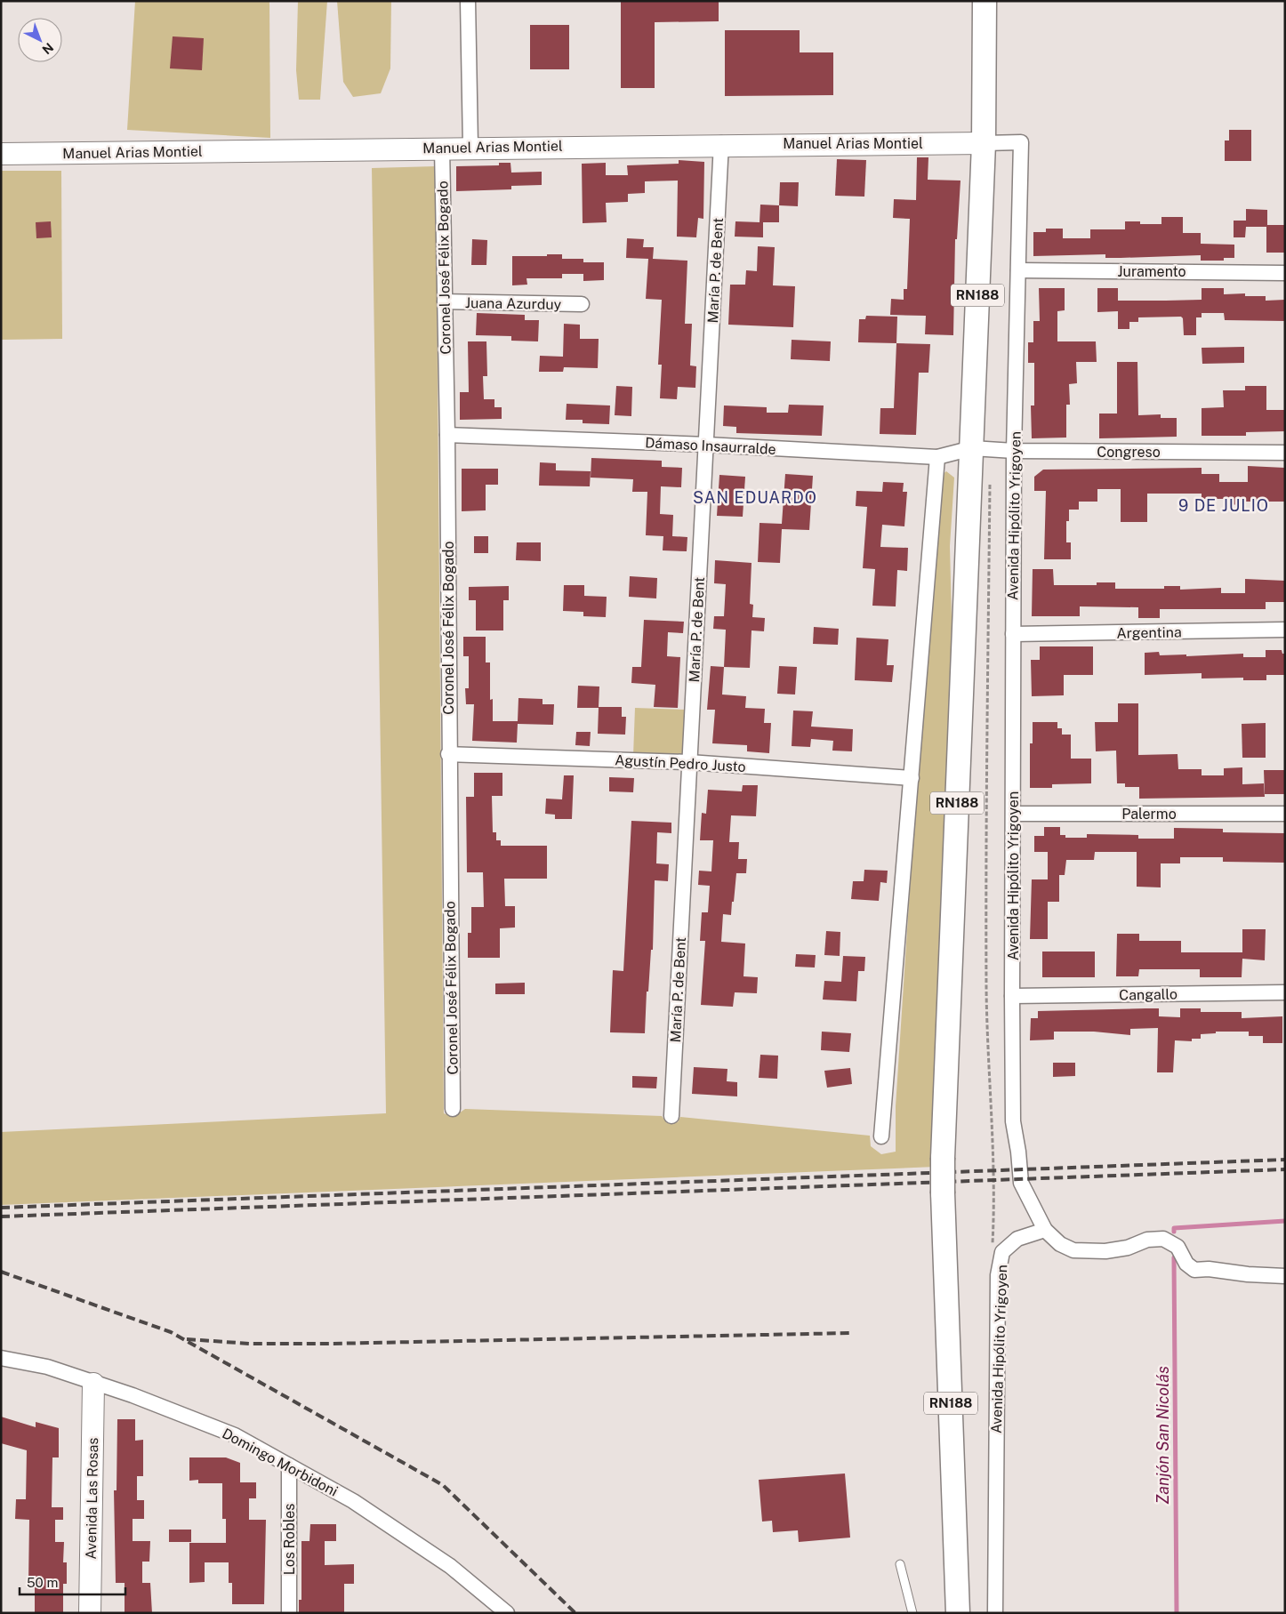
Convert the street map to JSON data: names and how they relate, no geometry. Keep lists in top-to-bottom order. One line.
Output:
{"streets":{"main road":["RN188"],"street":["Manuel Arias Montiel","Coronel José Félix Bogado","María P. de Bent","Juramento","Juana Azurduy","Dámaso Insaurralde","Congreso","Avenida Hipólito Yrigoyen","Argentina","Agustín Pedro Justo","Palermo","Cangallo","Domingo Morbidoni","Avenida Las Rosas","Los Robles"]},"crossings":[["Manuel Arias Montiel","Coronel José Félix Bogado"],["Manuel Arias Montiel","María P. de Bent"],["Manuel Arias Montiel","RN188"],["Manuel Arias Montiel","Avenida Hipólito Yrigoyen"],["Coronel José Félix Bogado","Juana Azurduy"],["Coronel José Félix Bogado","Dámaso Insaurralde"],["Coronel José Félix Bogado","Agustín Pedro Justo"],["María P. de Bent","Dámaso Insaurralde"],["María P. de Bent","Agustín Pedro Justo"],["Juramento","Avenida Hipólito Yrigoyen"],["RN188","Dámaso Insaurralde"],["RN188","Congreso"],["RN188","Avenida Hipólito Yrigoyen"],["Dámaso Insaurralde","Congreso"],["Congreso","Avenida Hipólito Yrigoyen"],["Avenida Hipólito Yrigoyen","Argentina"],["Avenida Hipólito Yrigoyen","Palermo"],["Avenida Hipólito Yrigoyen","Cangallo"],["Domingo Morbidoni","Avenida Las Rosas"],["Domingo Morbidoni","Los Robles"]],"districts":["SAN EDUARDO","9 DE JULIO"],"water":["Zanjón San Nicolás"],"scale_bar":"50 m","north":"bottom right"}
